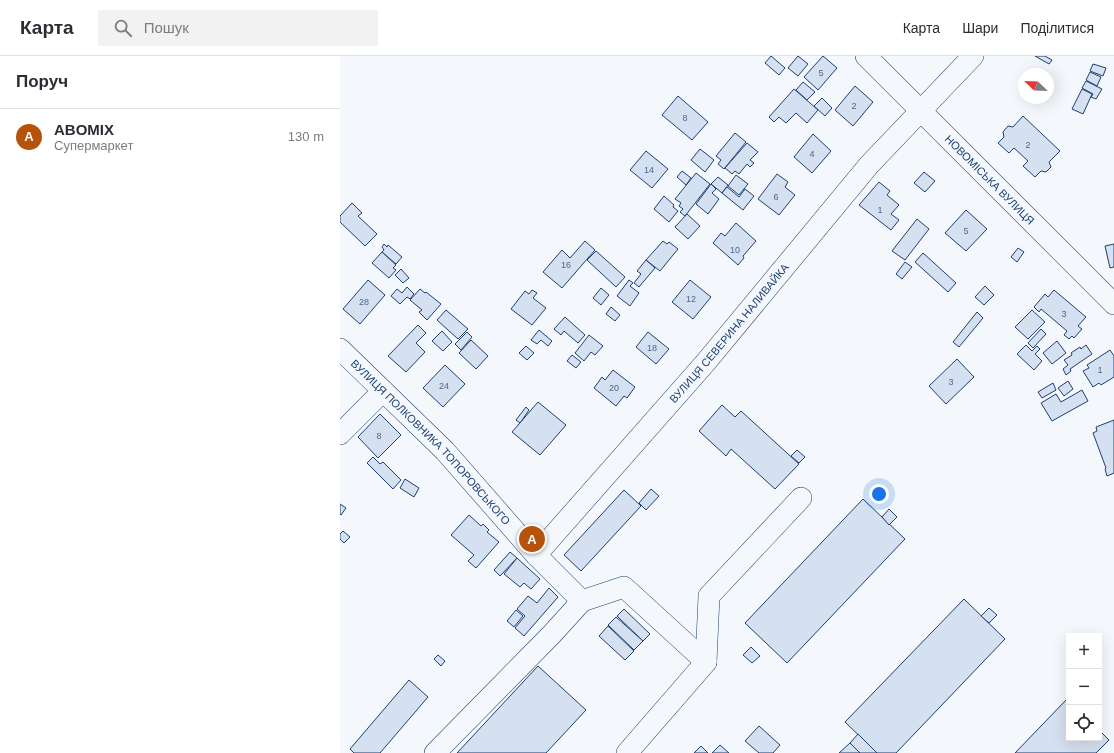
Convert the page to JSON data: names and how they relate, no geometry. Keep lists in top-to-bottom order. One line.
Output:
{"streets":{"street":["НОВОМІСЬКА ВУЛИЦЯ","ВУЛИЦЯ СЕВЕРИНА НАЛИВАЙКА","ВУЛИЦЯ ПОЛКОВНИКА ТОПОРОВСЬКОГО"]},"crossings":[["НОВОМІСЬКА ВУЛИЦЯ","ВУЛИЦЯ СЕВЕРИНА НАЛИВАЙКА"],["ВУЛИЦЯ СЕВЕРИНА НАЛИВАЙКА","ВУЛИЦЯ ПОЛКОВНИКА ТОПОРОВСЬКОГО"]],"house_numbers":["5","2","8","2","4","14","6","1","5","10","16","12","28","3","18","1","3","24","20","8"],"north":"top left","page":{"header":"Карта","search":"Пошук","nav":["Карта","Шари","Поділитися"],"heading":"Поруч","list":[{"mark":"A","name":"ABOMIX","note":"Супермаркет","value":"130 m"}],"pins":"A","map_buttons":["+","−"]}}
